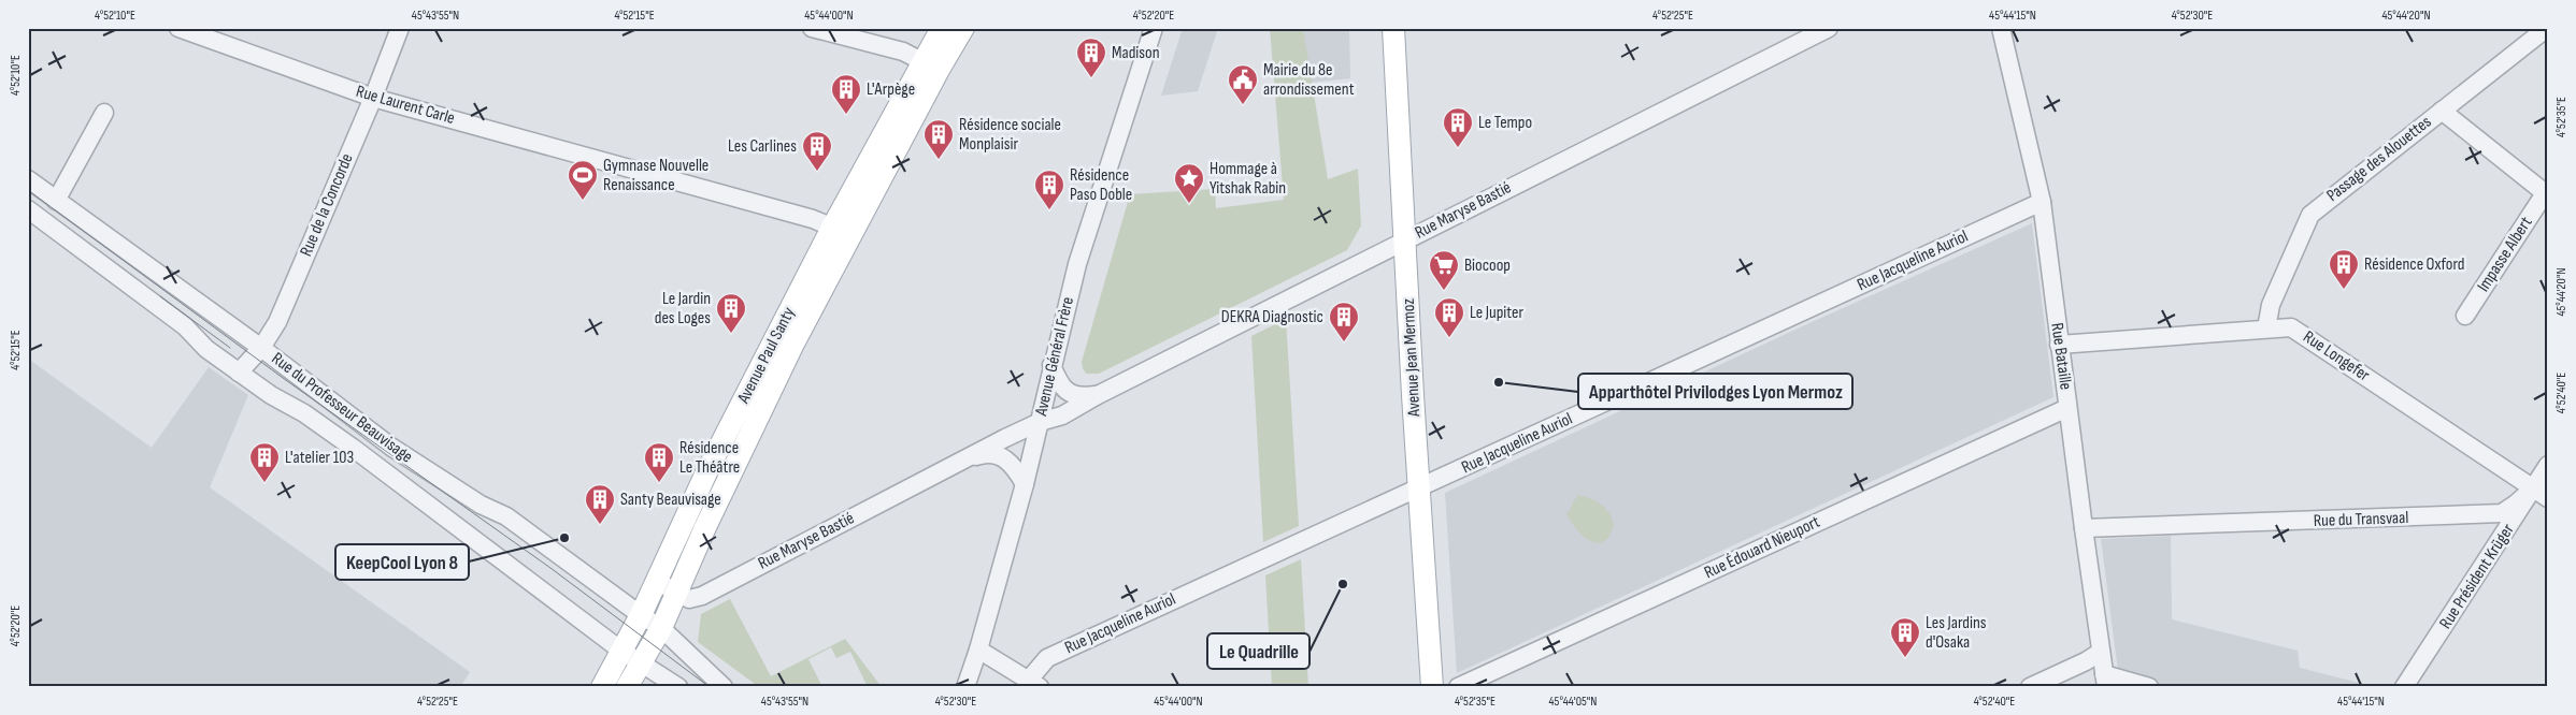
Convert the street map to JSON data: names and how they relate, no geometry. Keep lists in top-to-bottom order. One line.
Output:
{"streets":{"main road":["Avenue Paul Santy","Avenue Jean Mermoz"],"street":["Rue Laurent Carle","Passage des Alouettes","Rue de la Concorde","Rue Maryse Bastié","Impasse Albert","Rue Jacqueline Auriol","Avenue Général Frère","Rue Bataille","Rue Longefer","Rue du Professeur Beauvisage","Rue du Transvaal","Rue Édouard Nieuport","Rue Président Krüger"]},"crossings":[["Rue Laurent Carle","Rue de la Concorde"],["Rue Laurent Carle","Avenue Paul Santy"],["Passage des Alouettes","Rue Longefer"],["Rue de la Concorde","Rue du Professeur Beauvisage"],["Rue Maryse Bastié","Avenue Paul Santy"],["Rue Maryse Bastié","Avenue Général Frère"],["Rue Maryse Bastié","Avenue Jean Mermoz"],["Rue Jacqueline Auriol","Rue Bataille"],["Rue Jacqueline Auriol","Avenue Jean Mermoz"],["Avenue Paul Santy","Rue du Professeur Beauvisage"],["Rue Bataille","Rue Longefer"],["Rue Bataille","Rue du Transvaal"],["Rue Bataille","Rue Édouard Nieuport"],["Rue Longefer","Rue du Transvaal"],["Rue Longefer","Rue Président Krüger"],["Rue du Transvaal","Rue Président Krüger"]],"places":{"building":["Madison","L'Arpège","Le Tempo","Résidence sociale Monplaisir","Les Carlines","Résidence Paso Doble","Résidence Oxford","Le Jardin des Loges","Le Jupiter","DEKRA Diagnostic","L'atelier 103","Résidence Le Théâtre","Santy Beauvisage","Les Jardins d'Osaka"],"public building":["Mairie du 8e arrondissement"],"sports":["Gymnase Nouvelle Renaissance"],"place":["Hommage à Yitshak Rabin"],"supermarket":["Biocoop"],"other":["Apparthôtel Privilodges Lyon Mermoz","KeepCool Lyon 8","Le Quadrille"]},"coordinates":["4°52'10\"E","45°43'55\"N","4°52'15\"E","45°44'00\"N","4°52'20\"E","4°52'25\"E","45°44'15\"N","4°52'30\"E","45°44'20\"N","4°52'35\"E","4°52'40\"E","45°44'05\"N"]}
